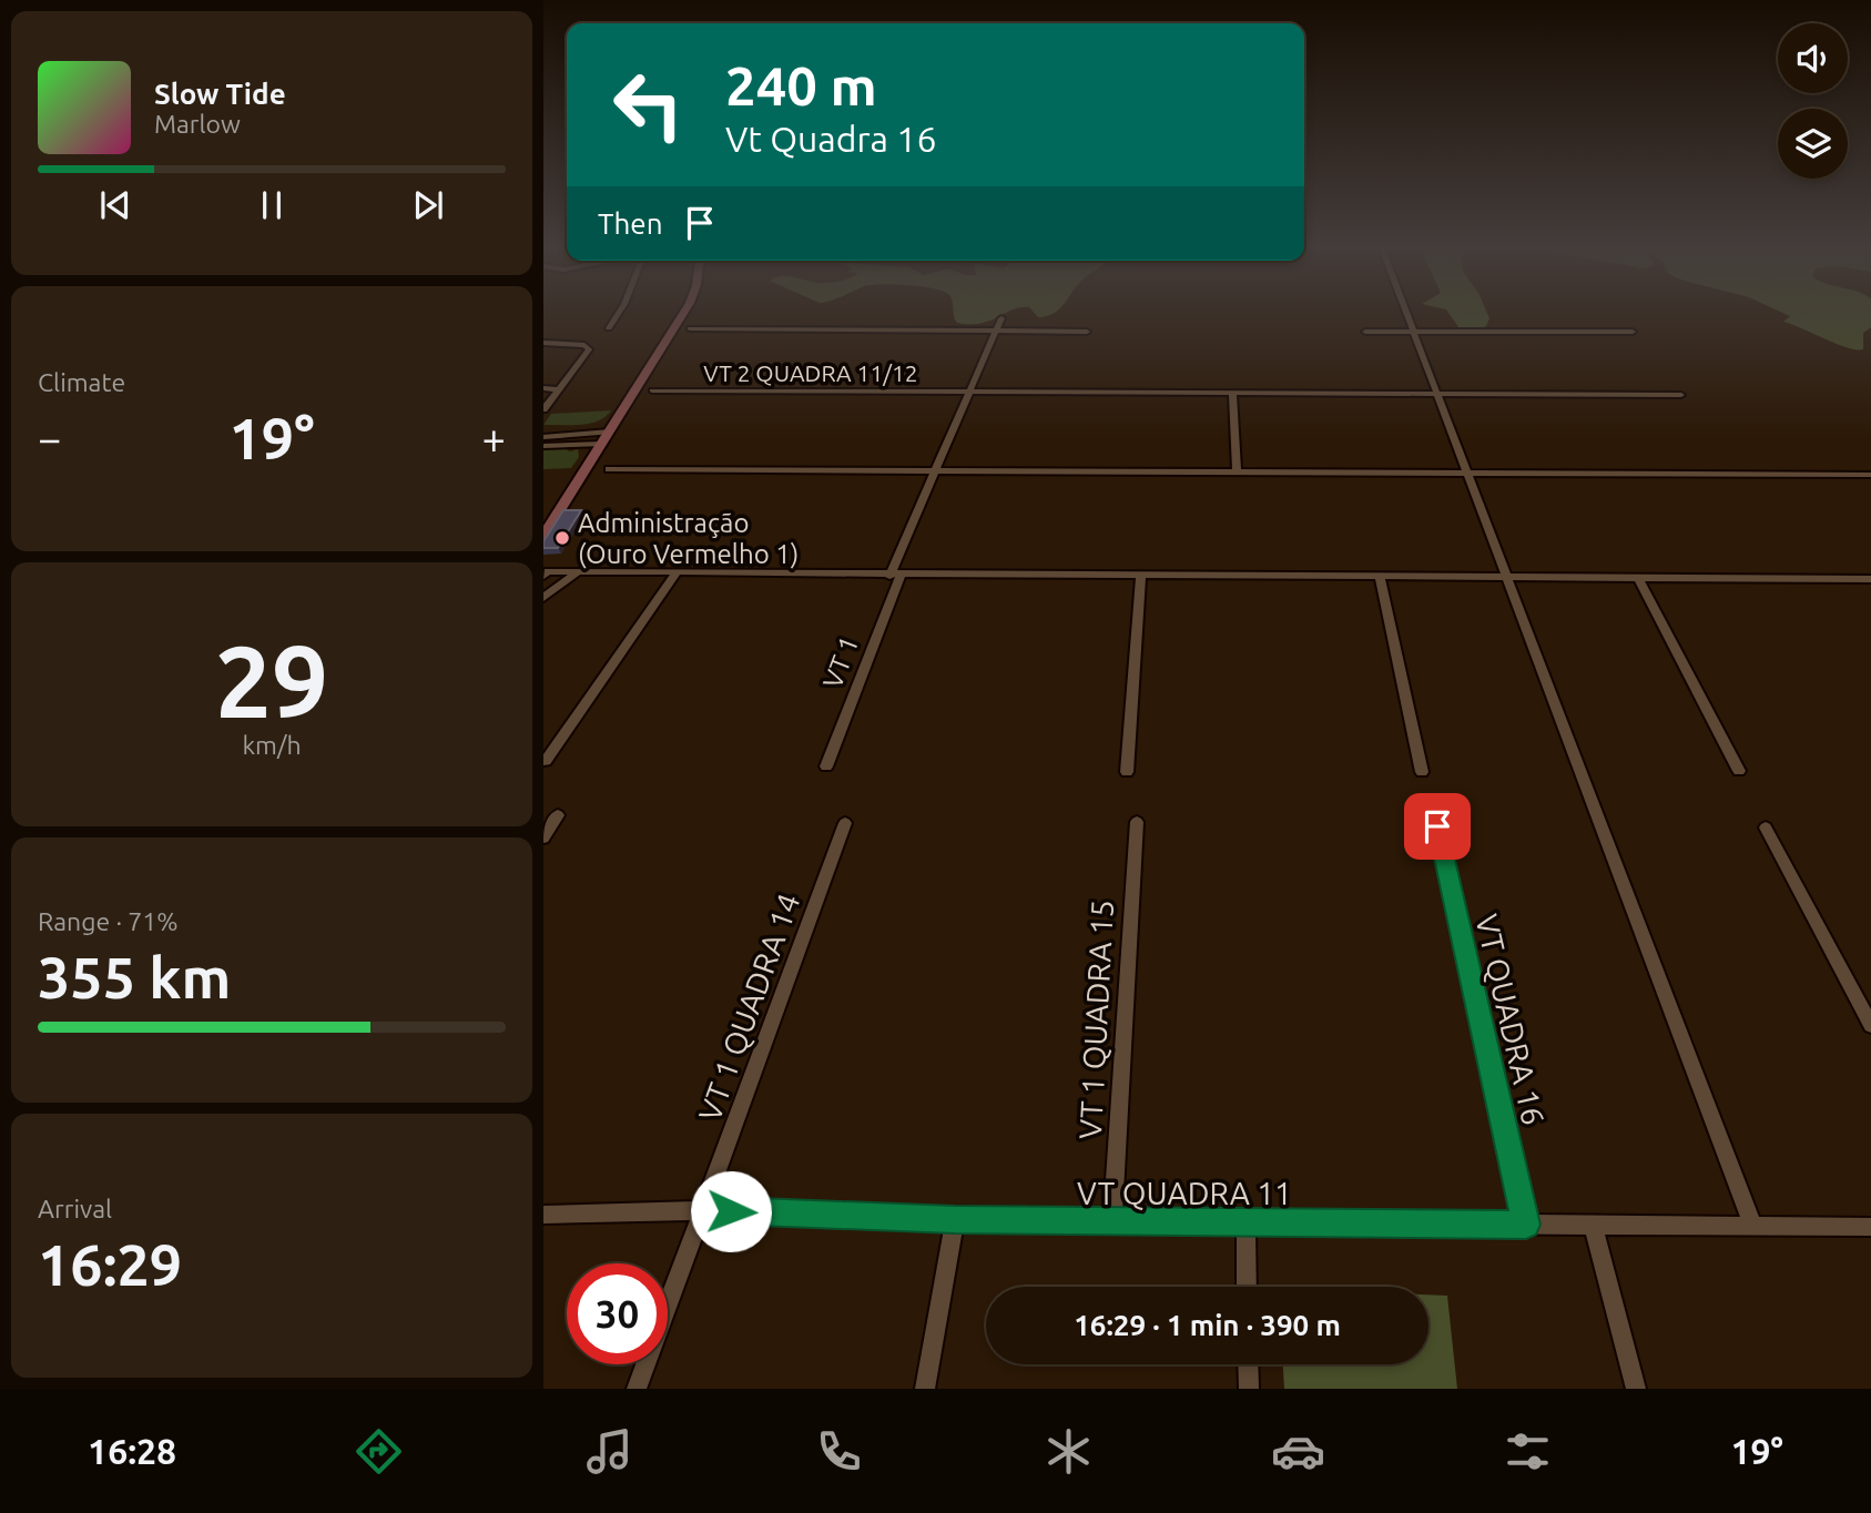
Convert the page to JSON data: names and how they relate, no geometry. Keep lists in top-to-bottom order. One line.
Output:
{"streets":{"street":["VT 2 QUADRA 11/12","VT 1","VT 1 QUADRA 14","VT 1 QUADRA 15","VT QUADRA 16","VT QUADRA 11"]},"crossings":[["VT 2 QUADRA 11/12","VT 1"],["VT 1 QUADRA 14","VT QUADRA 11"],["VT 1 QUADRA 15","VT QUADRA 11"],["VT QUADRA 16","VT QUADRA 11"]],"places":["Administração (Ouro Vermelho 1)"],"page":{"turn":["240 m","Vt Quadra 16"],"song":["Slow Tide","Marlow"],"then":"Then","tile":["Climate",["29","km/h"],["Range · 71%","355 km"],["Arrival","16:29"]],"heat":["−","19°","+"],"limit":"30","trip":"16:29 · 1 min · 390 m","tabs":["16:28","19°"]}}
